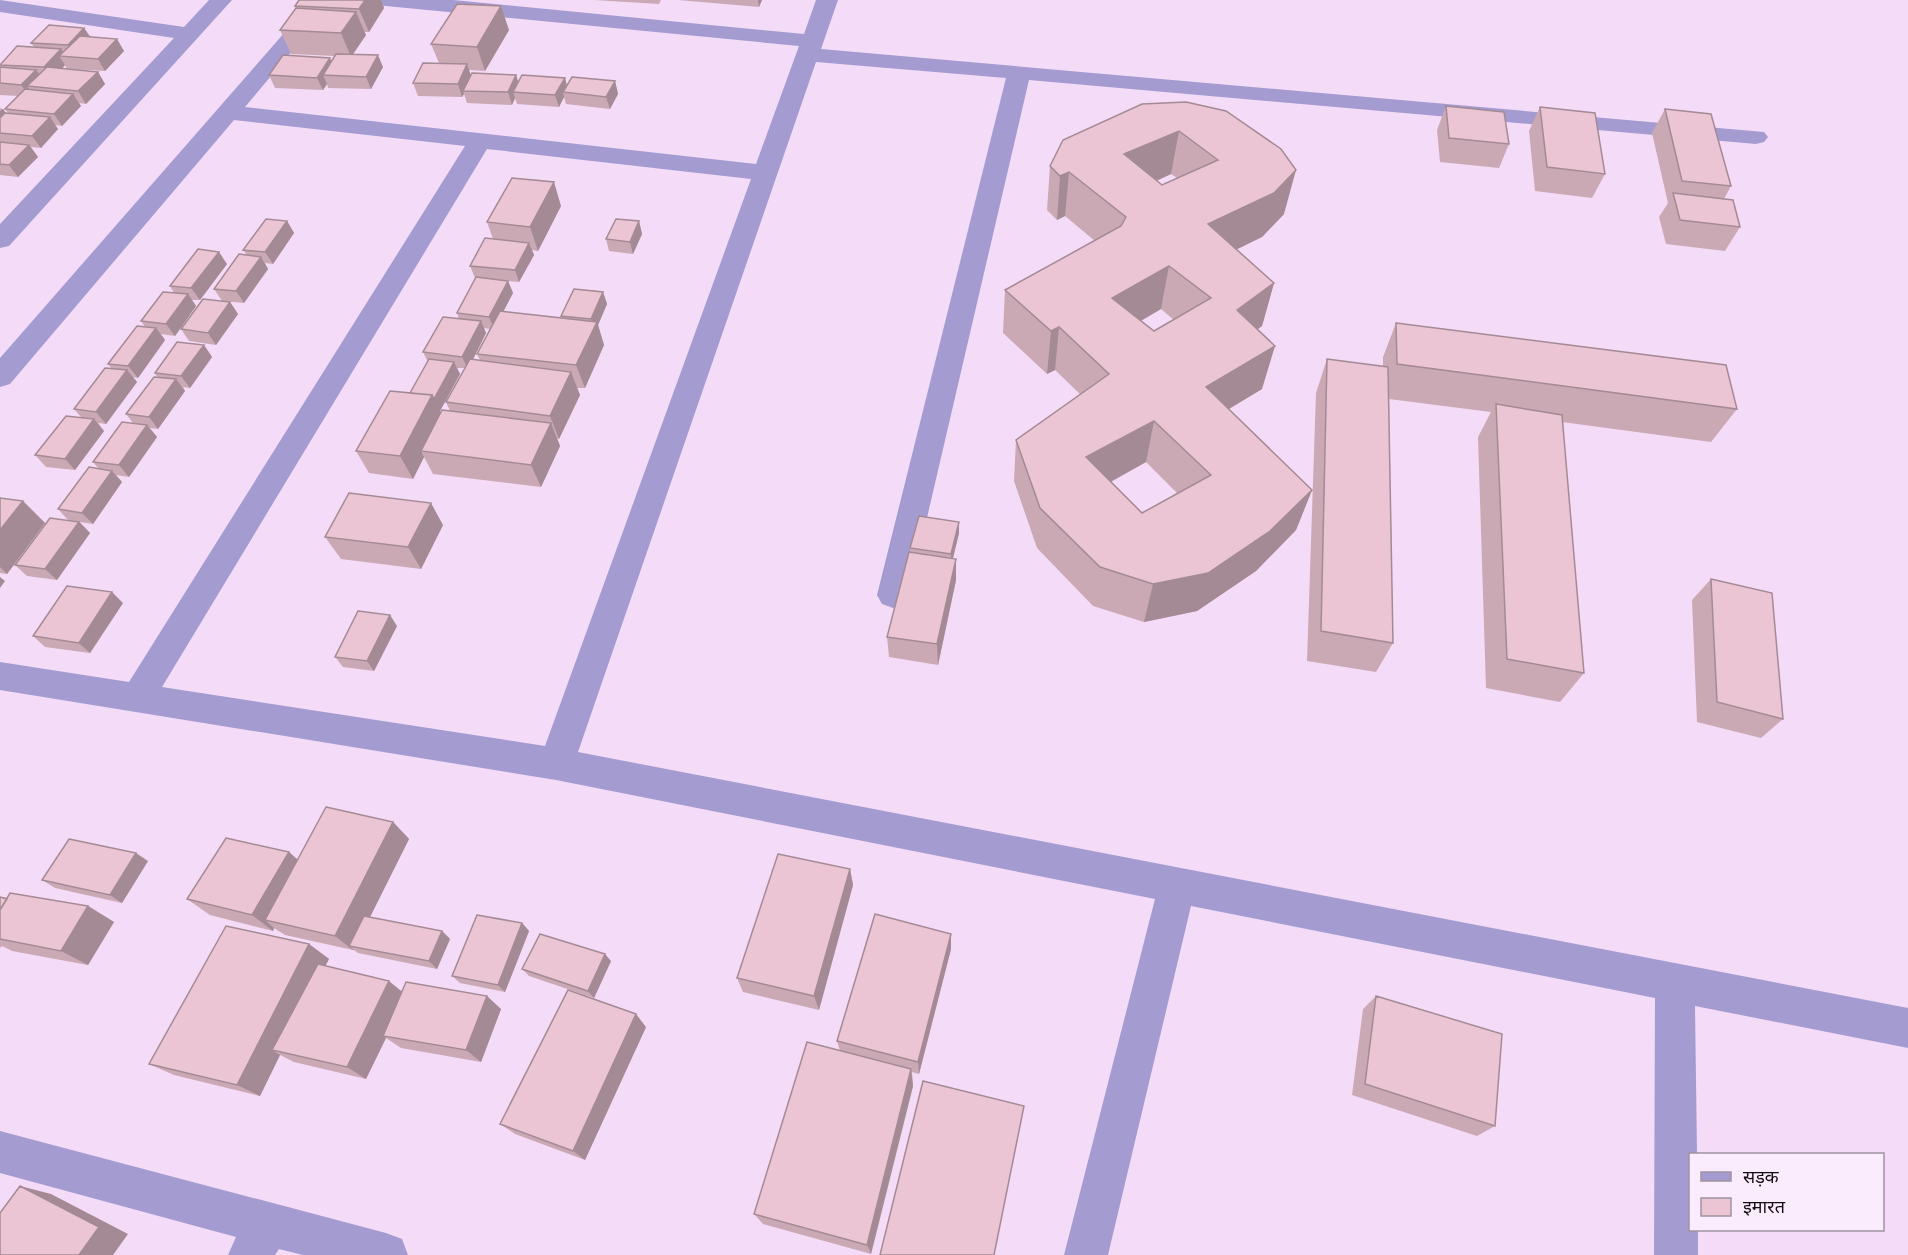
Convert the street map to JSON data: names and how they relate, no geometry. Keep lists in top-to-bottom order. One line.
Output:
{"legend":["सड़क","इमारत"]}
